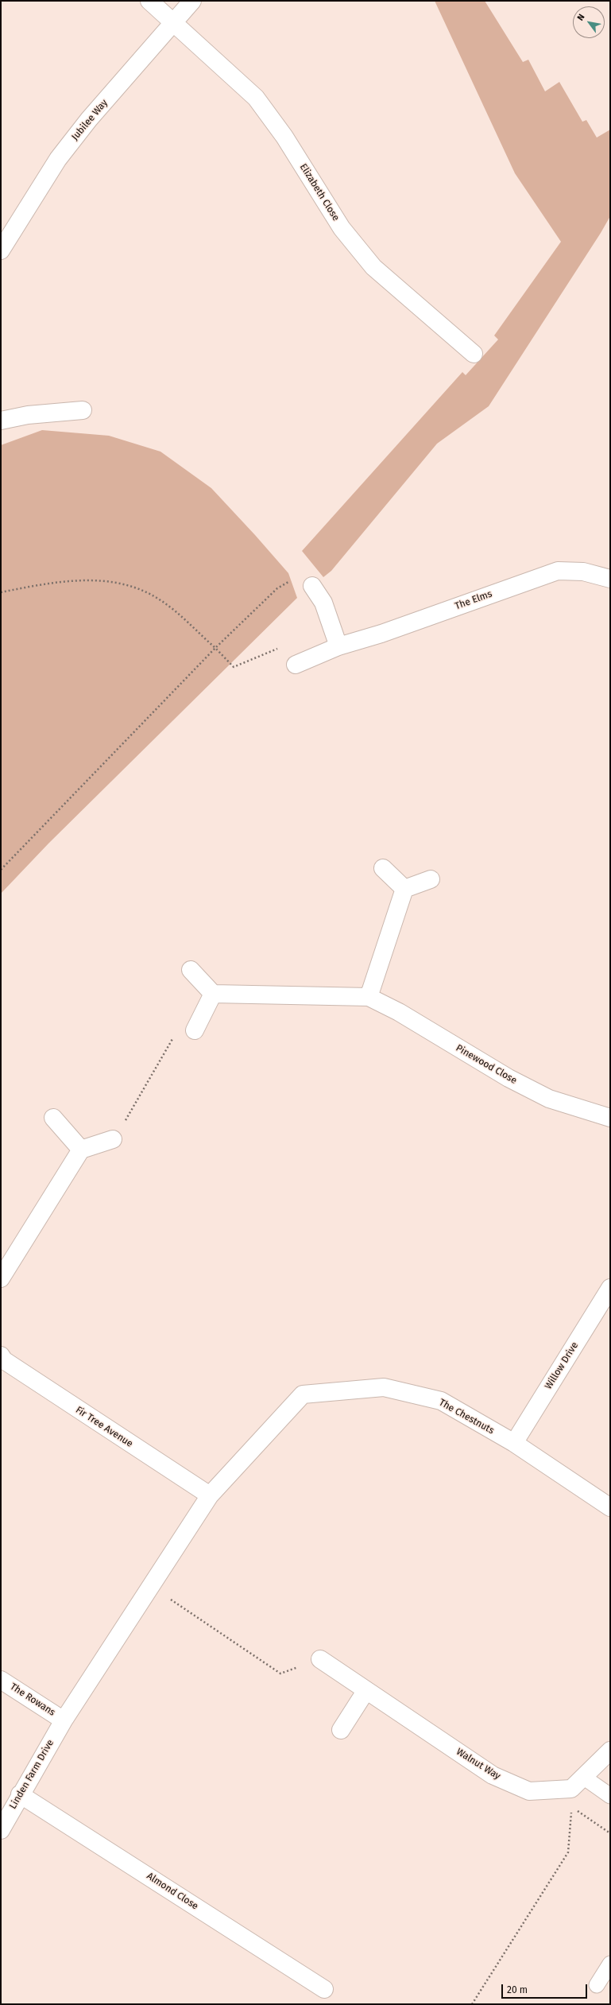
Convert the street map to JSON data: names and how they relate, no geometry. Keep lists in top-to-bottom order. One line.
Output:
{"streets":{"street":["Jubilee Way","Elizabeth Close","The Elms","Pinewood Close","Willow Drive","The Chestnuts","Fir Tree Avenue","The Rowans","Walnut Way","Linden Farm Drive","Almond Close"]},"crossings":[["Jubilee Way","Elizabeth Close"],["Willow Drive","The Chestnuts"],["The Chestnuts","Linden Farm Drive"],["Fir Tree Avenue","Linden Farm Drive"],["The Rowans","Linden Farm Drive"],["Linden Farm Drive","Almond Close"]],"scale_bar":"20 m","north":"top left"}
